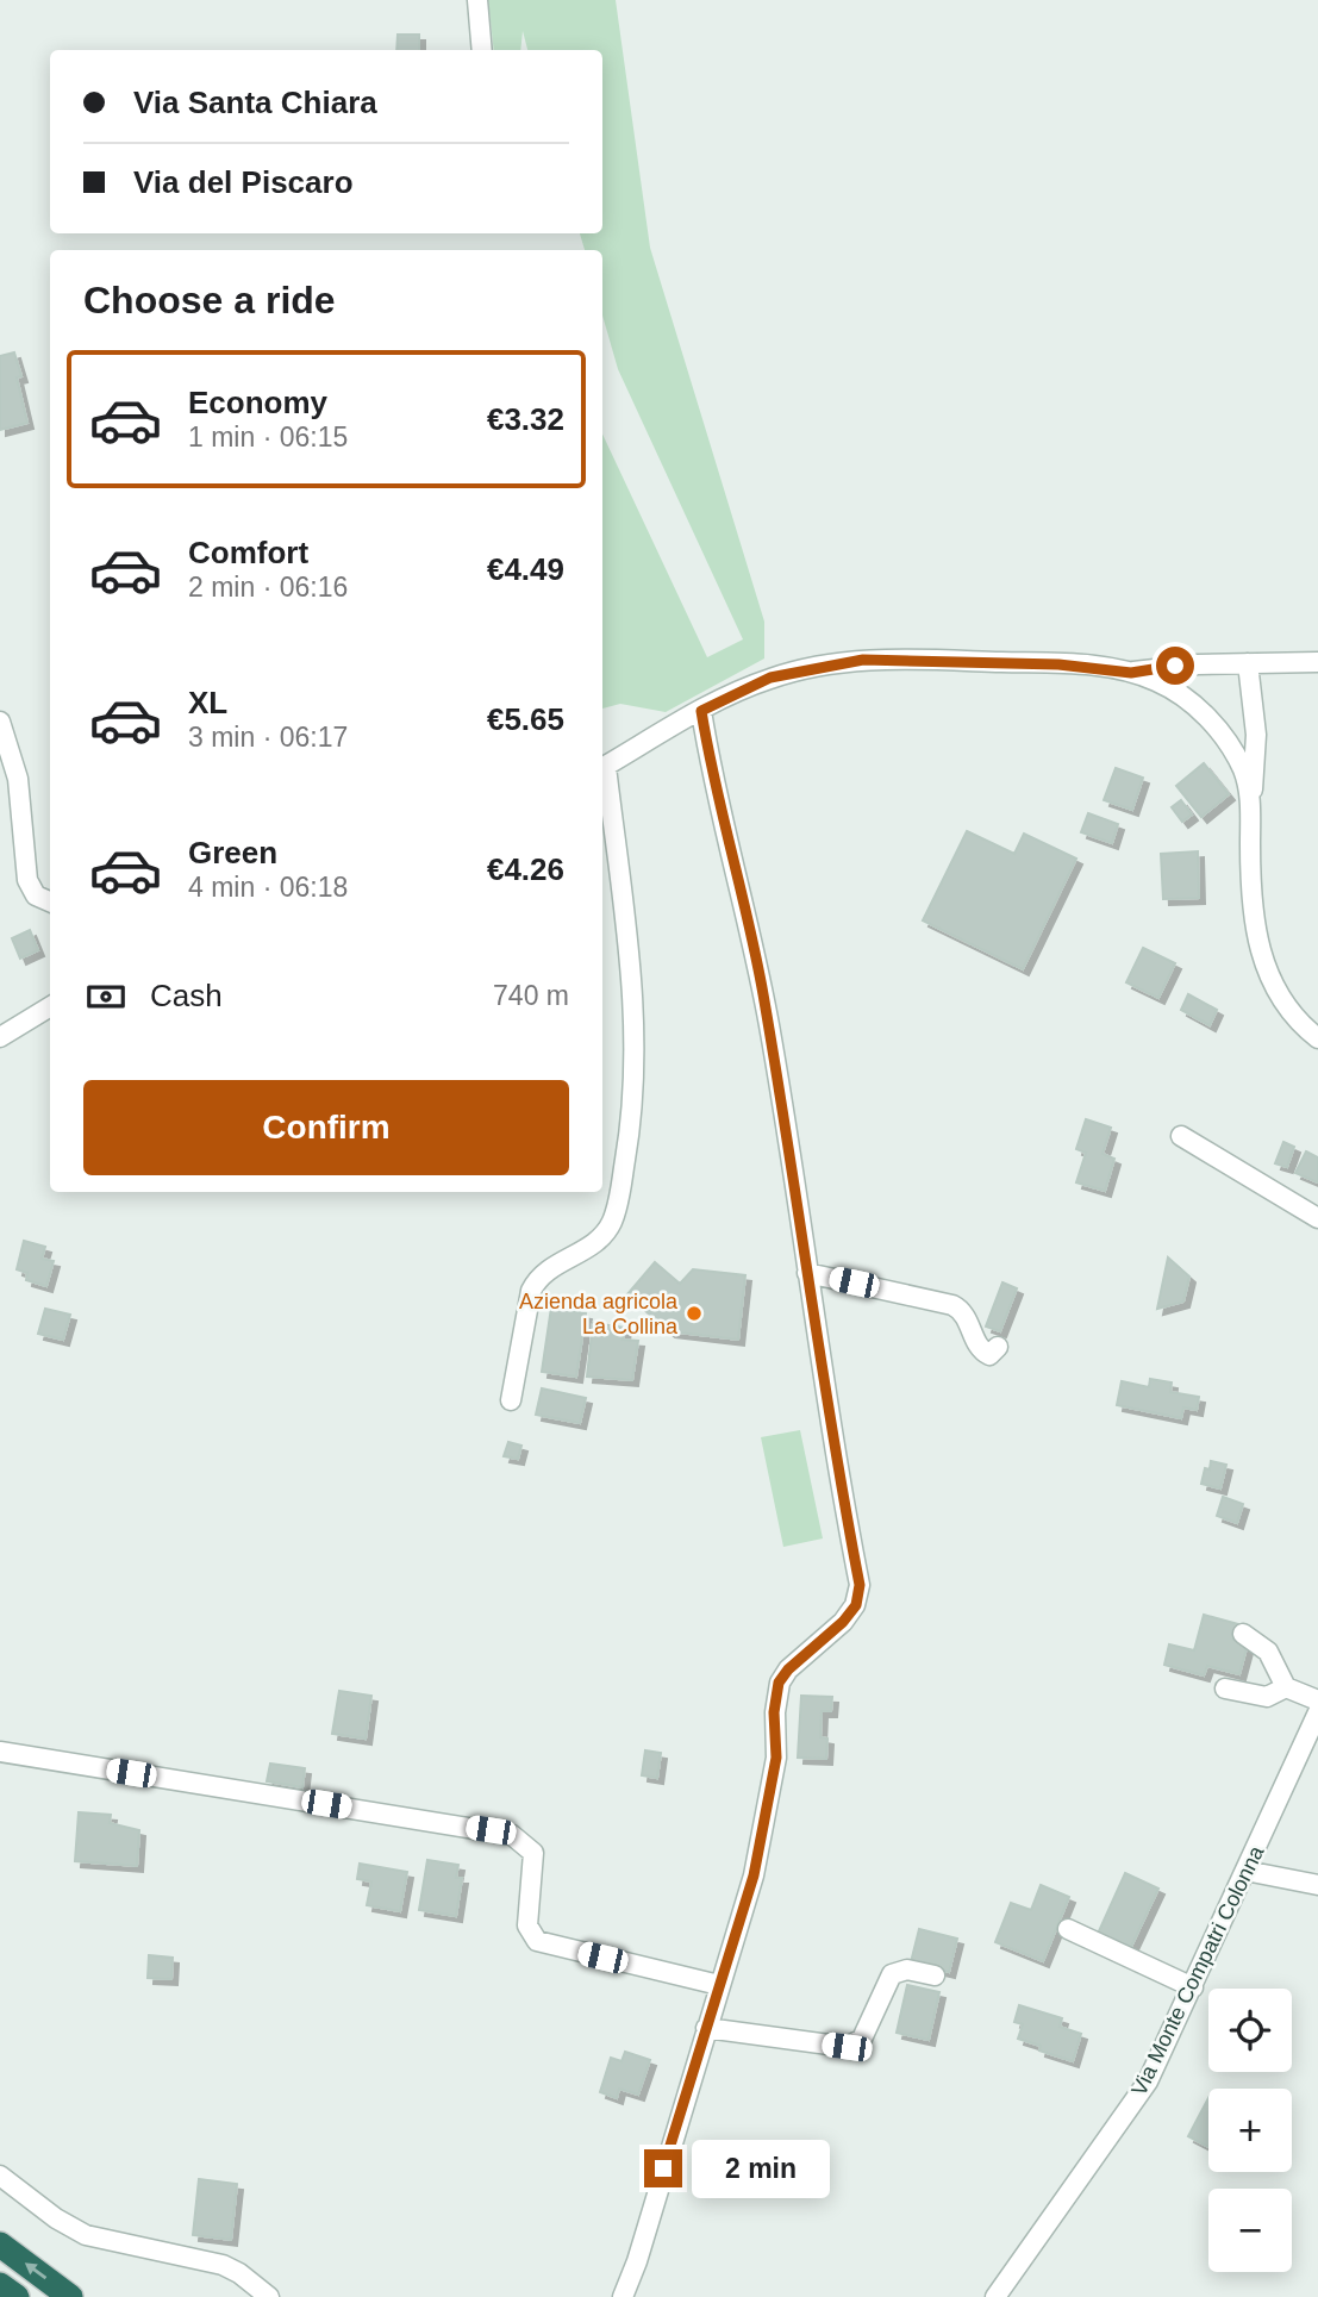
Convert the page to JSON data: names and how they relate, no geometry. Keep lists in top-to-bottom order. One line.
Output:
{"streets":{"street":["Via Monte Compatri Colonna"]},"places":["Azienda agricola La Collina"],"page":{"banner":["Via Santa Chiara","Via del Piscaro"],"heading":"Choose a ride","list":[{"name":"Economy","note":"1 min · 06:15","value":"€3.32"},{"name":"Comfort","note":"2 min · 06:16","value":"€4.49"},{"name":"XL","note":"3 min · 06:17","value":"€5.65"},{"name":"Green","note":"4 min · 06:18","value":"€4.26"}],"pay":["Cash","740 m"],"buttons":"Confirm","map_buttons":["+","−"],"bubble":"2 min"}}
